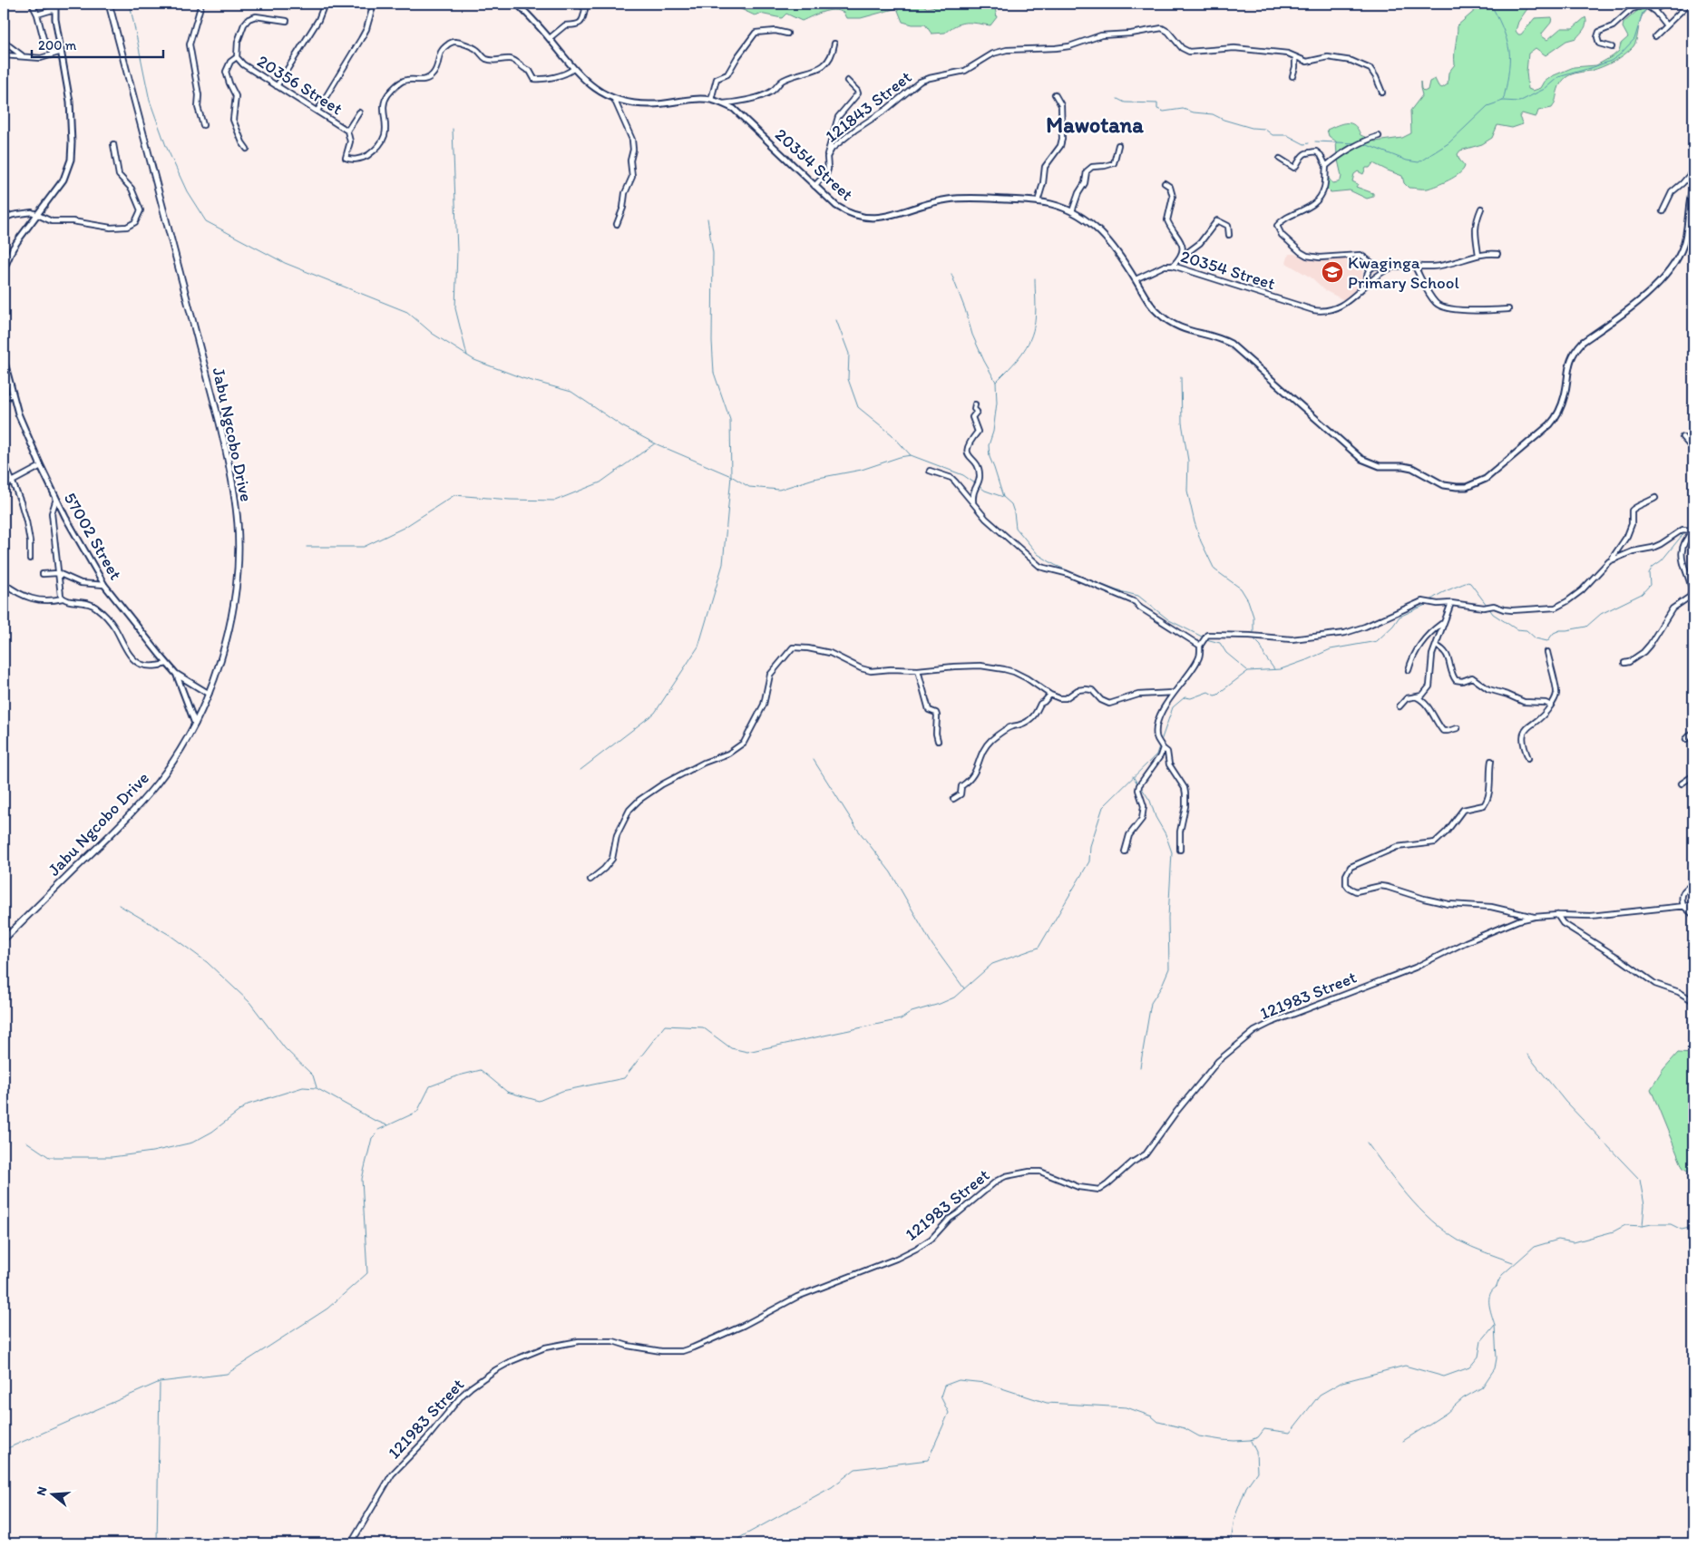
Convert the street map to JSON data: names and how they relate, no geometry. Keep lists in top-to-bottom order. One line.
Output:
{"streets":{"main road":["Jabu Ngcobo Drive"],"street":["20356 Street","121843 Street","20354 Street","57002 Street","121983 Street"]},"crossings":[["20356 Street","20354 Street"],["121843 Street","20354 Street"],["Jabu Ngcobo Drive","57002 Street"]],"districts":["Mawotana"],"places":{"school or university":["Kwaginga Primary School"]},"scale_bar":"200 m","north":"left"}
